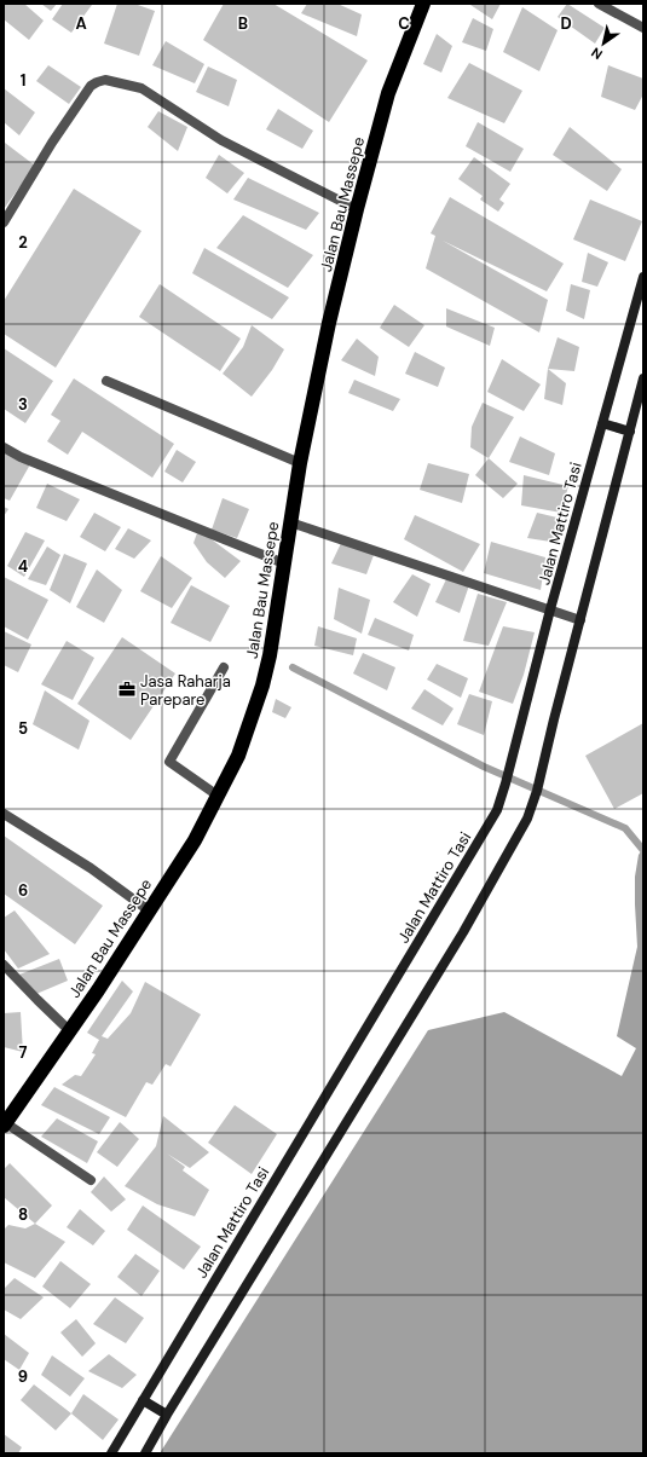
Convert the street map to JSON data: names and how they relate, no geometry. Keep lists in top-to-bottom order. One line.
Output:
{"streets":{"highway":["Jalan Bau Massepe"],"main road":["Jalan Mattiro Tasi"]},"places":{"office":["Jasa Raharja Parepare"]},"north":"bottom left","grid":{"columns":["A","B","C","D"],"rows":["1","2","3","4","5","6","7","8","9"]}}
